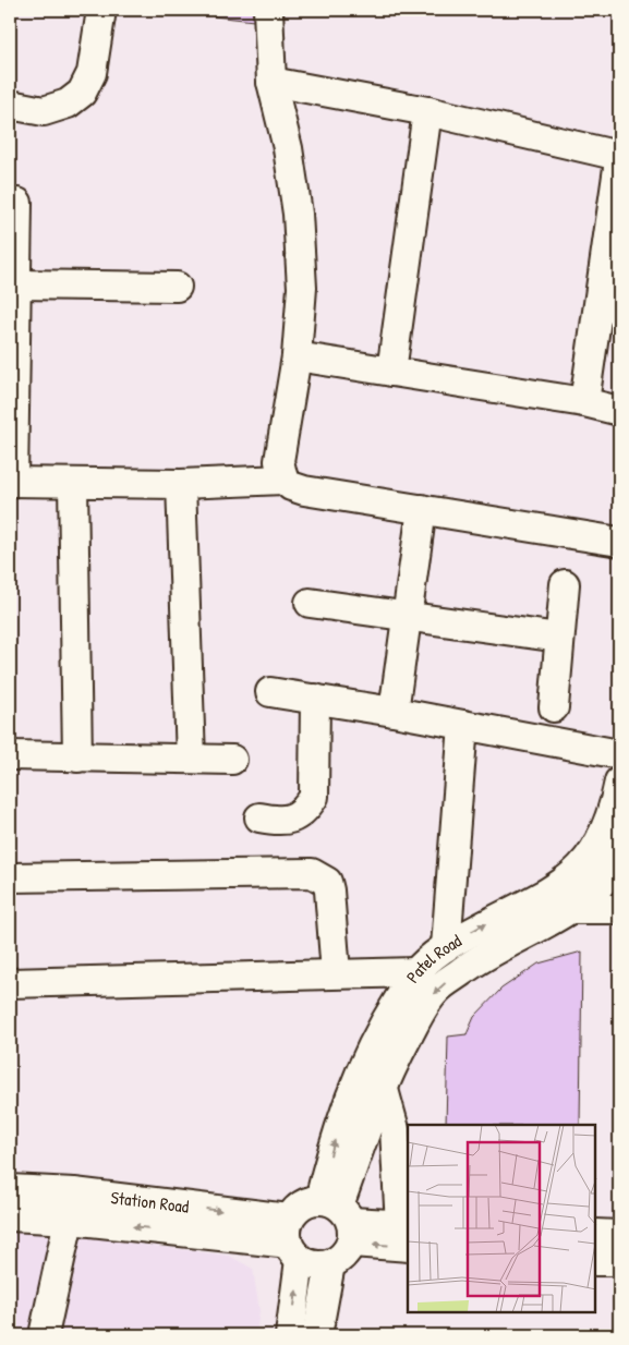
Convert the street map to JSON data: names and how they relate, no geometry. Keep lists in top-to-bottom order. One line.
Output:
{"streets":{"street":["Patel Road","Station Road"]}}
